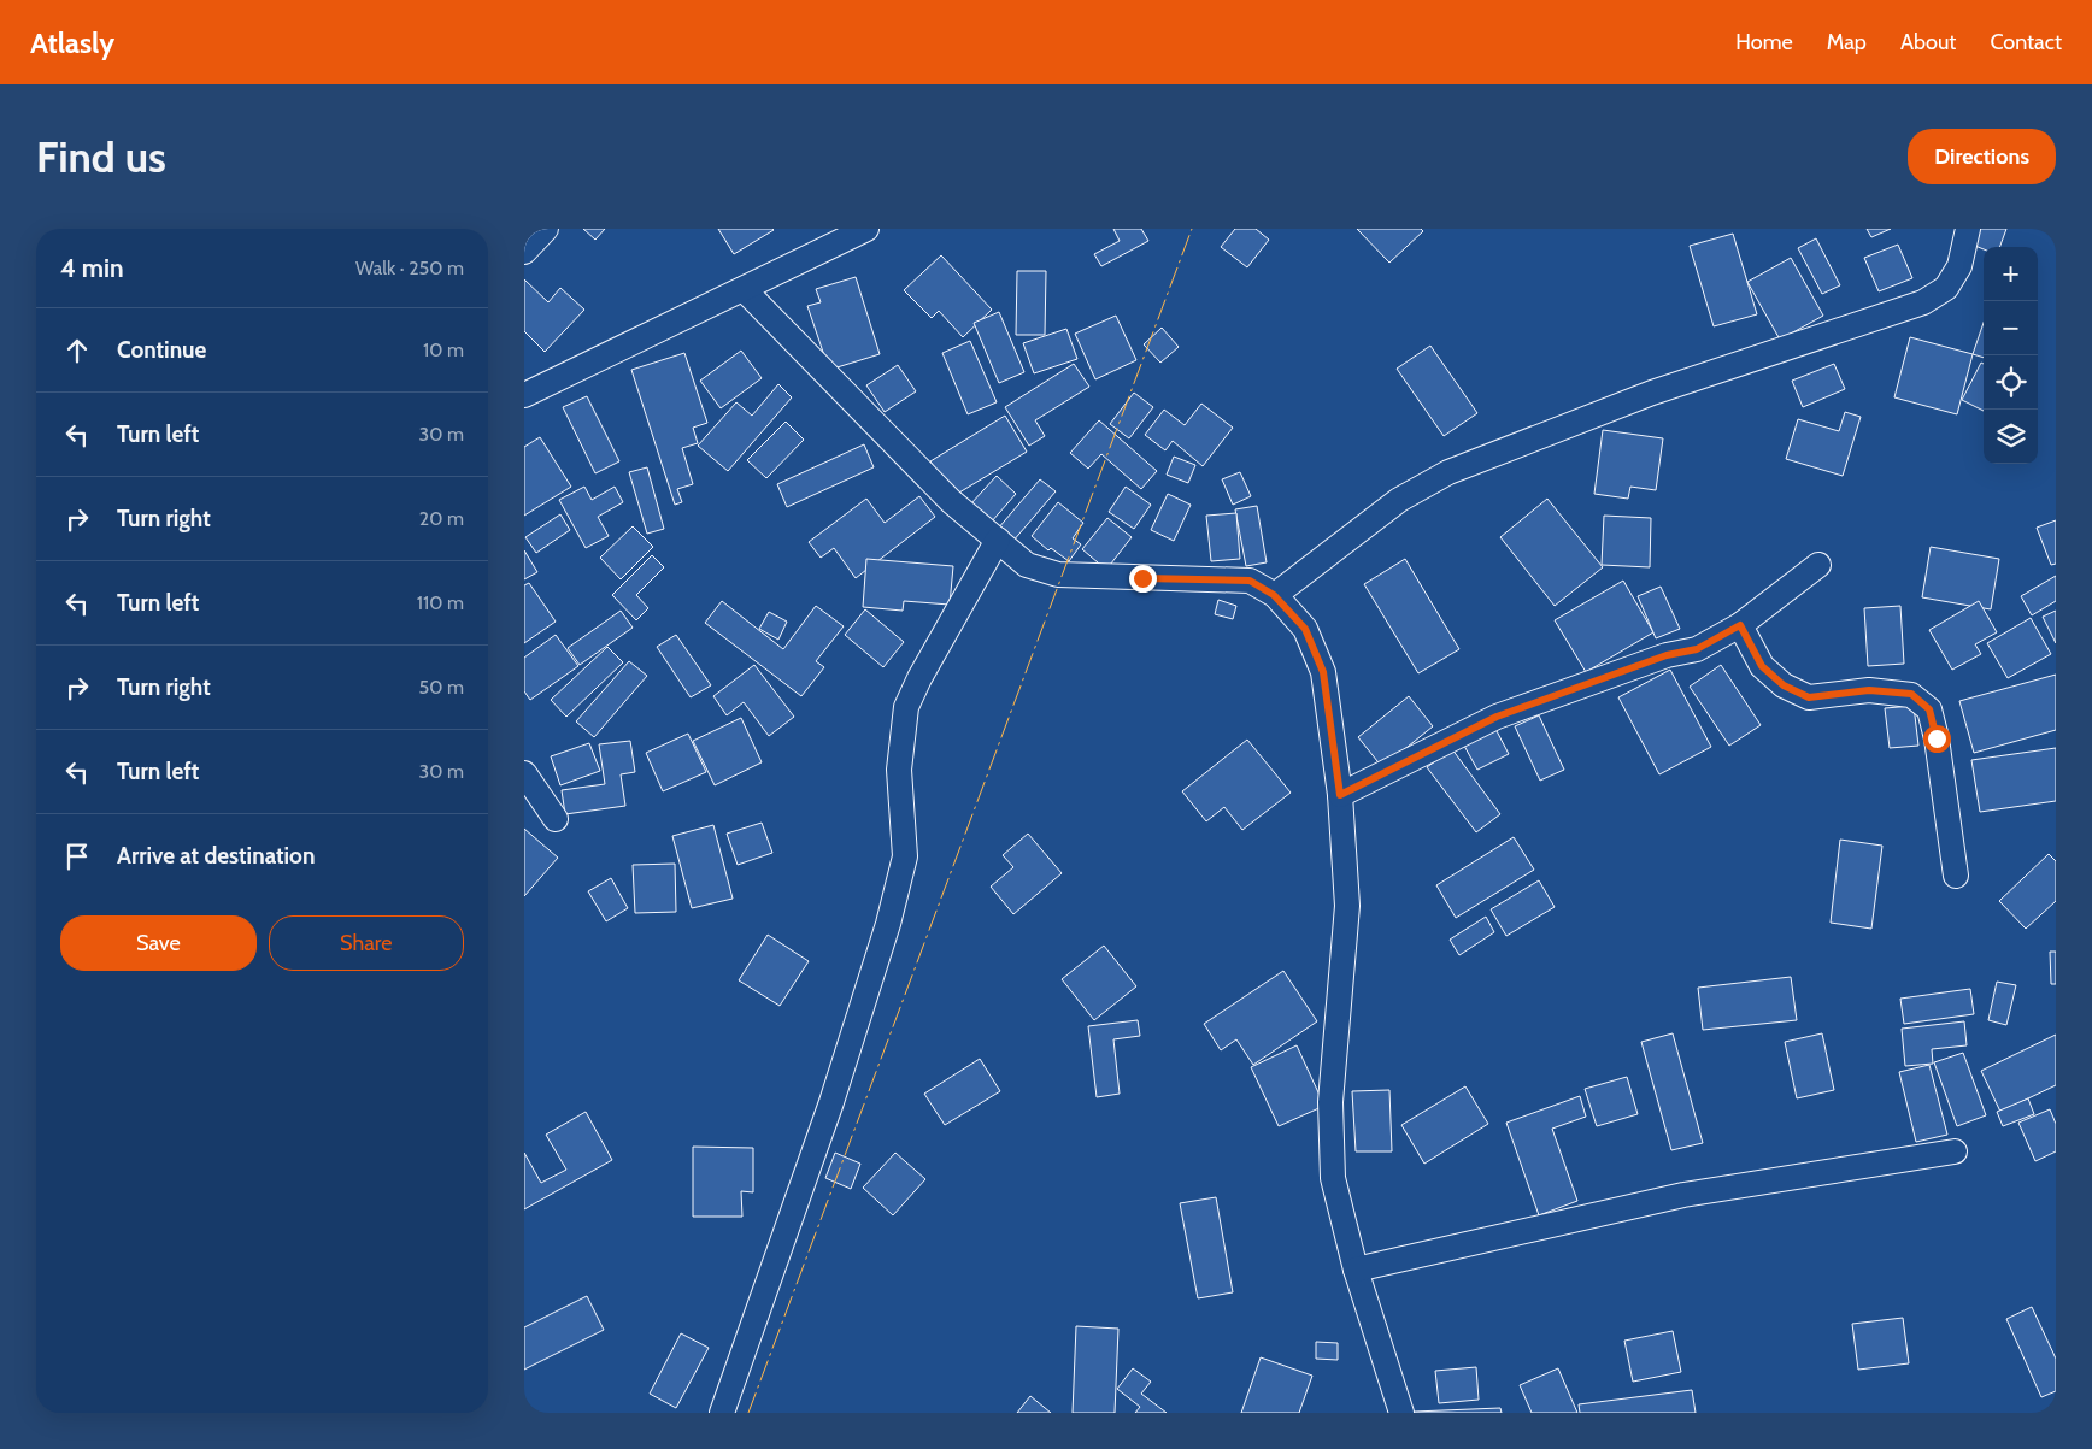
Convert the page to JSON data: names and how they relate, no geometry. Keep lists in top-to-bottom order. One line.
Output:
{"page":{"header":"Atlasly","nav":["Home","Map","About","Contact"],"buttons":["Directions",["Save","Share"]],"title":"Find us","heading":["4 min","Walk · 250 m"],"map_buttons":["+","−"],"list":[["Continue","10 m"],["Turn left","30 m"],["Turn right","20 m"],["Turn left","110 m"],["Turn right","50 m"],["Turn left","30 m"],"Arrive at destination"]}}
